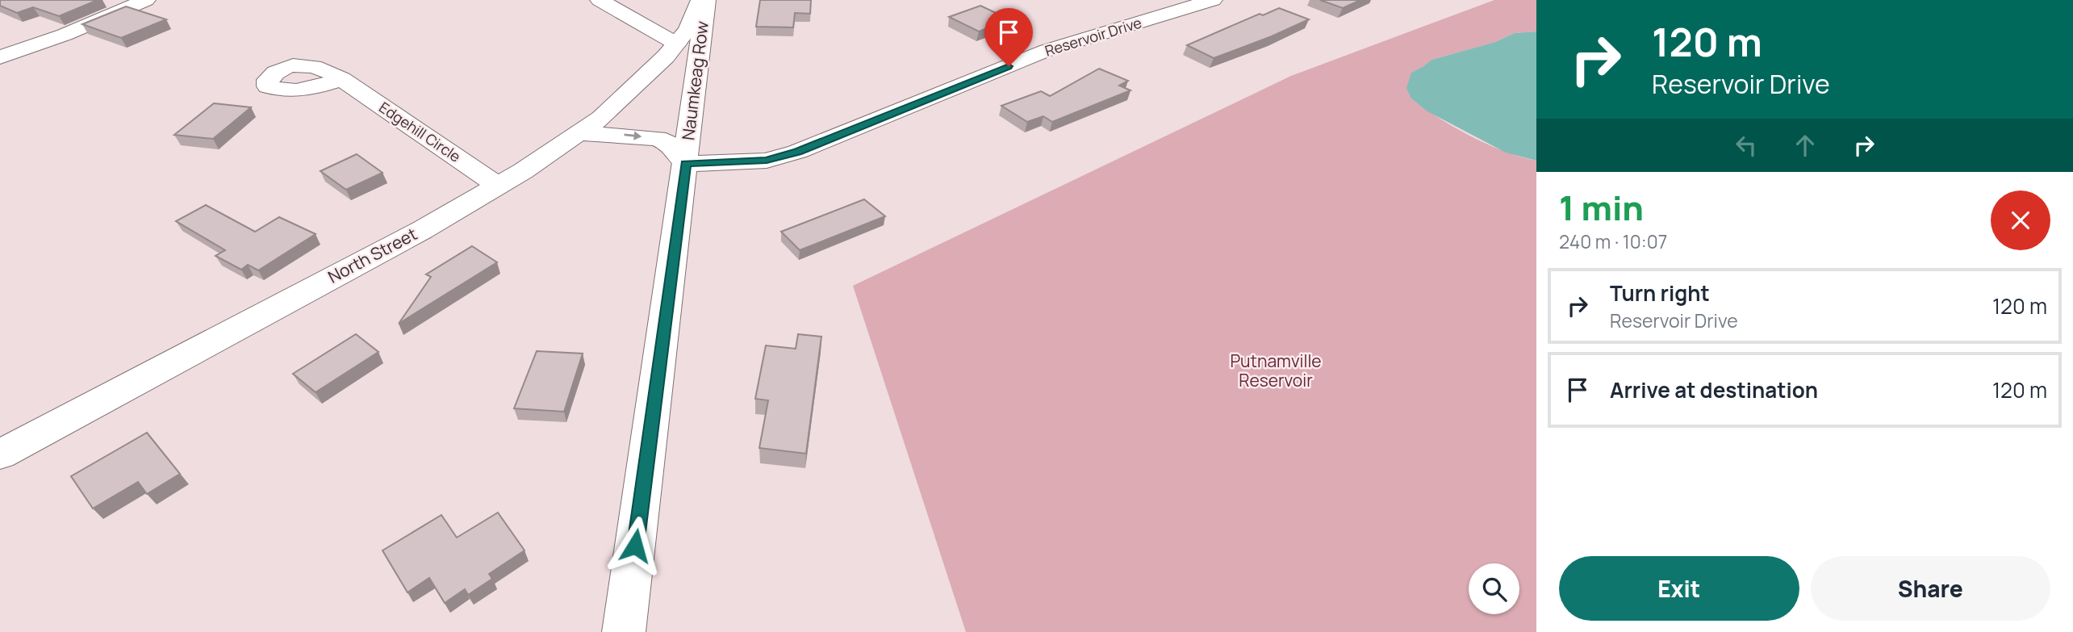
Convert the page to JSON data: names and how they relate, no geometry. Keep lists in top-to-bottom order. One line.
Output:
{"streets":{"street":["Reservoir Drive","Naumkeag Row","Edgehill Circle","North Street"]},"crossings":[["Reservoir Drive","Naumkeag Row"],["Edgehill Circle","North Street"]],"parks":["Putnamville Reservoir"],"page":{"turn":["120 m","Reservoir Drive"],"heading":["1 min","240 m · 10:07"],"list":[{"name":"Turn right","note":"Reservoir Drive","value":"120 m"},{"name":"Arrive at destination","value":"120 m"}],"buttons":["Exit","Share"]}}
